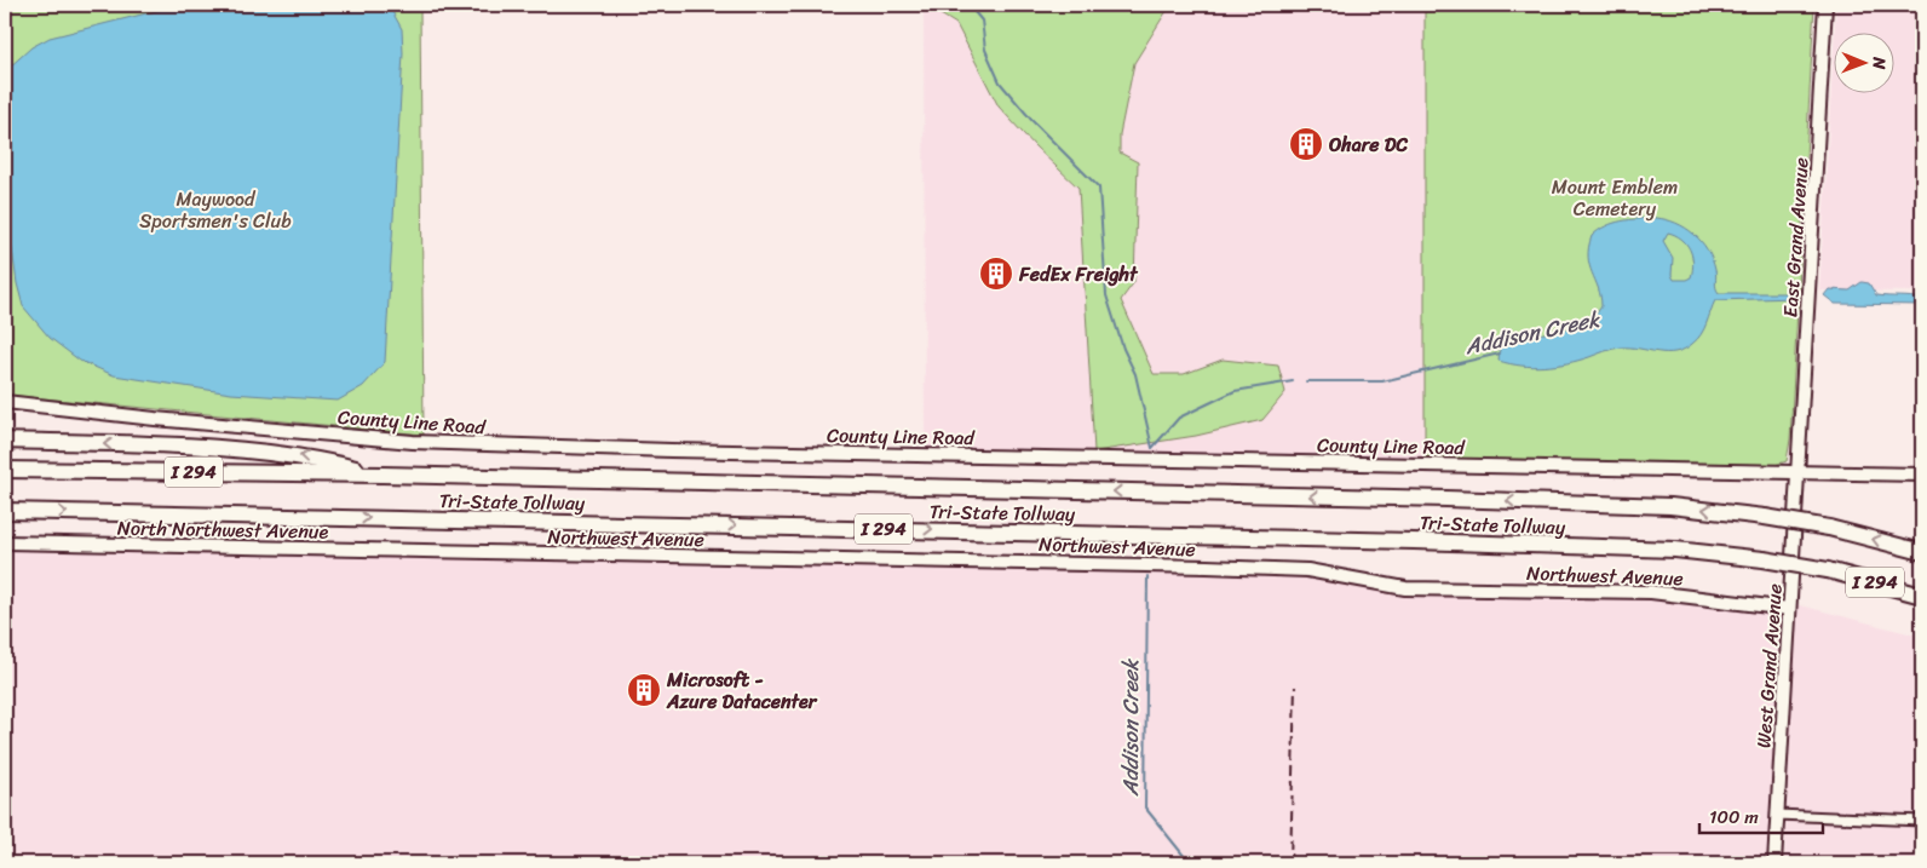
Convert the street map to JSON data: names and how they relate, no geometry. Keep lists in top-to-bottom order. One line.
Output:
{"streets":{"highway":["I 294","Tri-State Tollway"],"street":["East Grand Avenue","County Line Road","North Northwest Avenue","Northwest Avenue","West Grand Avenue"]},"crossings":[["East Grand Avenue","County Line Road"],["East Grand Avenue","West Grand Avenue"],["County Line Road","West Grand Avenue"],["North Northwest Avenue","Northwest Avenue"],["Northwest Avenue","West Grand Avenue"]],"water":["Addison Creek"],"parks":["Mount Emblem Cemetery","Maywood Sportsmen's Club"],"places":{"building":["Ohare DC","FedEx Freight","Microsoft - Azure Datacenter"]},"scale_bar":"100 m","north":"right"}
